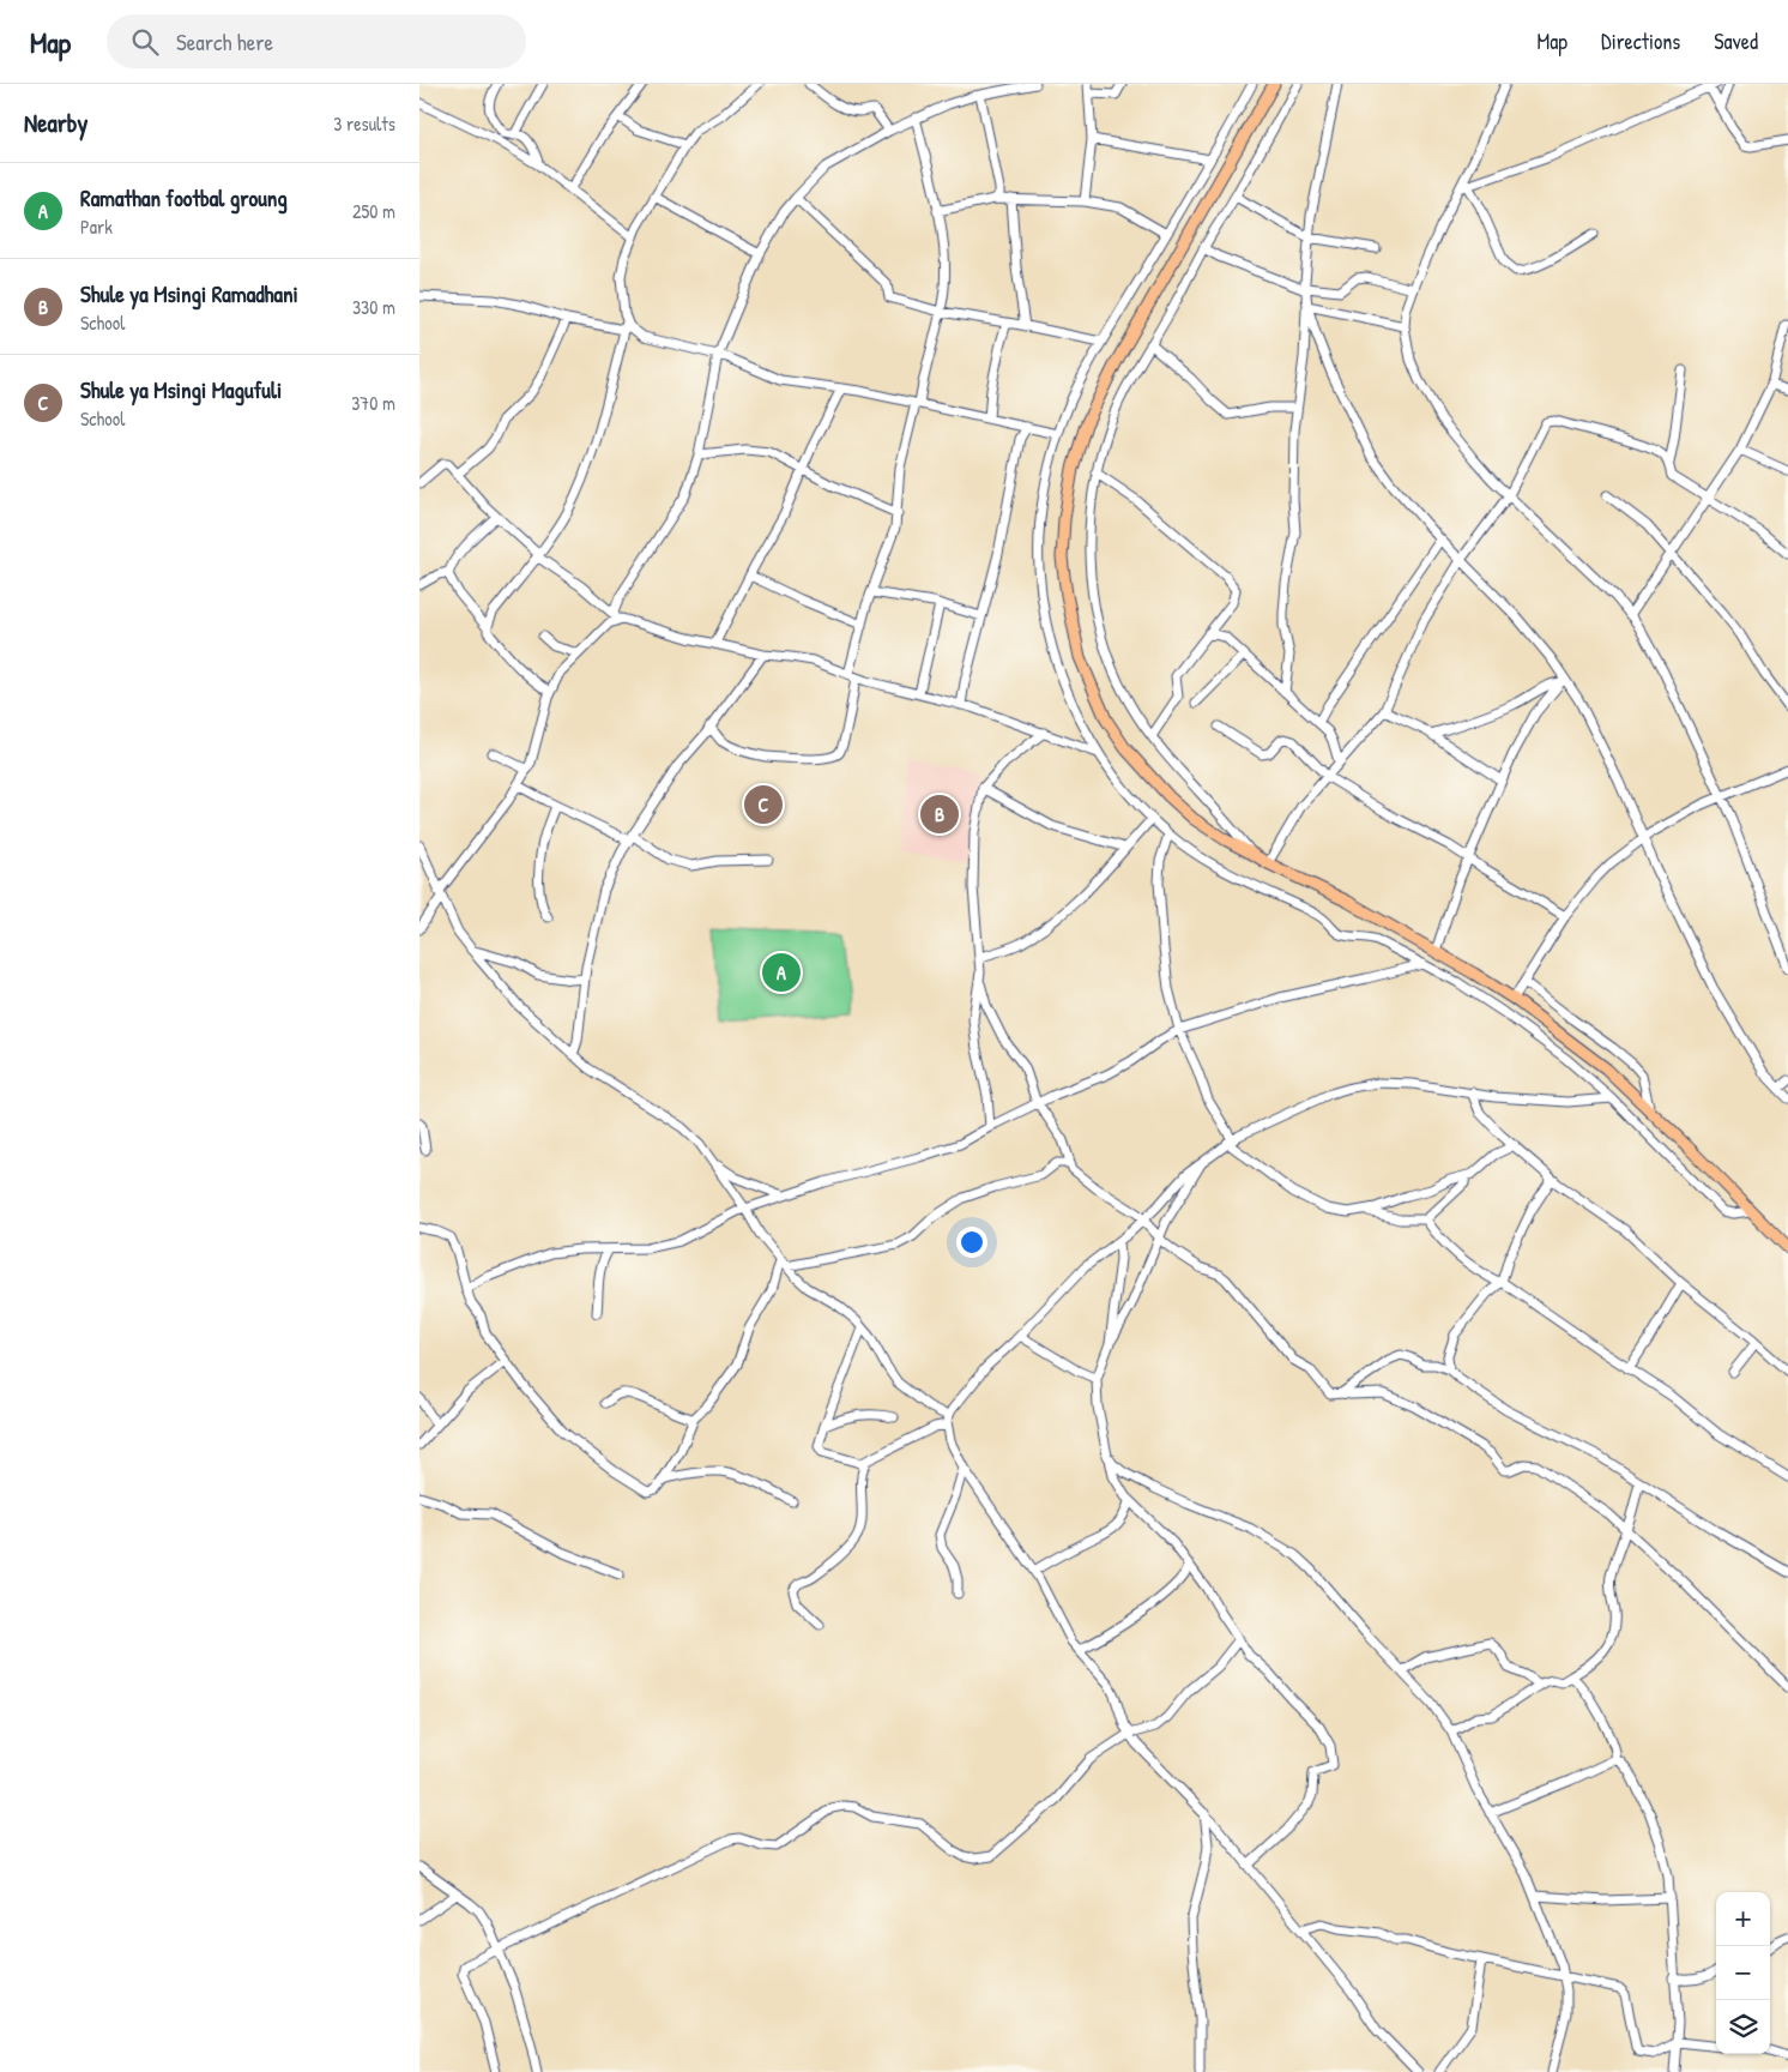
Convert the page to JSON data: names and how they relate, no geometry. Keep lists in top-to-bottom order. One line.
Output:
{"page":{"header":"Map","search":"Search here","nav":["Map","Directions","Saved"],"heading":["Nearby","3 results"],"list":[{"mark":"A","name":"Ramathan footbal groung","note":"Park","value":"250 m"},{"mark":"B","name":"Shule ya Msingi Ramadhani","note":"School","value":"330 m"},{"mark":"C","name":"Shule ya Msingi Magufuli","note":"School","value":"370 m"}],"pins":["C","B","A"],"map_buttons":["+","−"]}}
